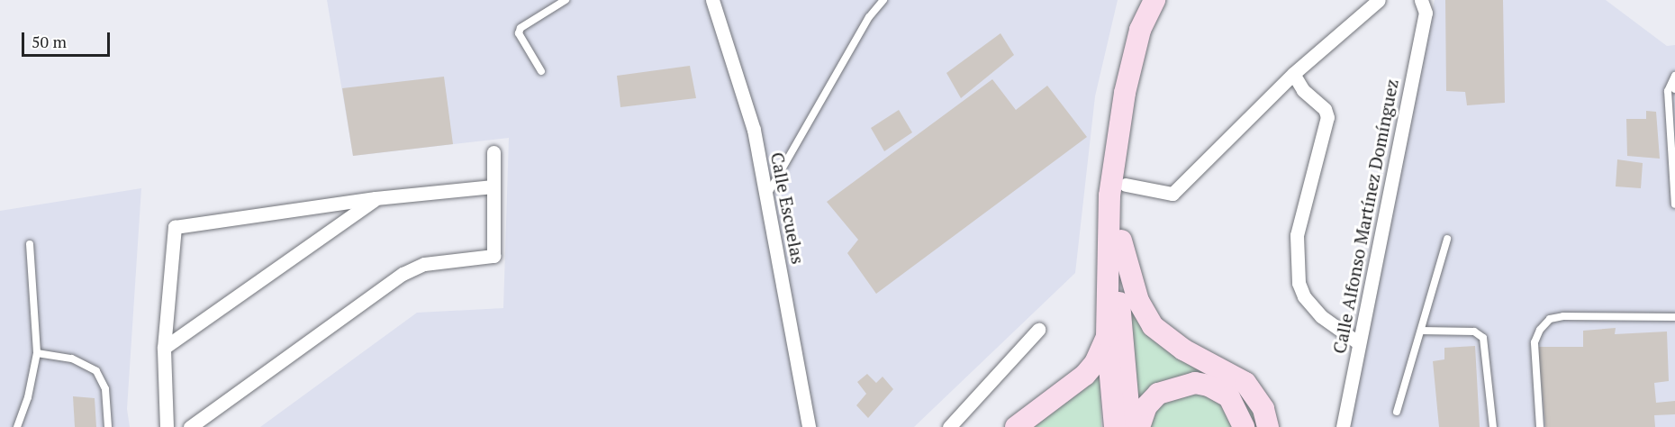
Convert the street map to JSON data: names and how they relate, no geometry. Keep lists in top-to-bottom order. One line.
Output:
{"streets":{"street":["Calle Escuelas","Calle Alfonso Martínez Domínguez"]},"scale_bar":"50 m"}
